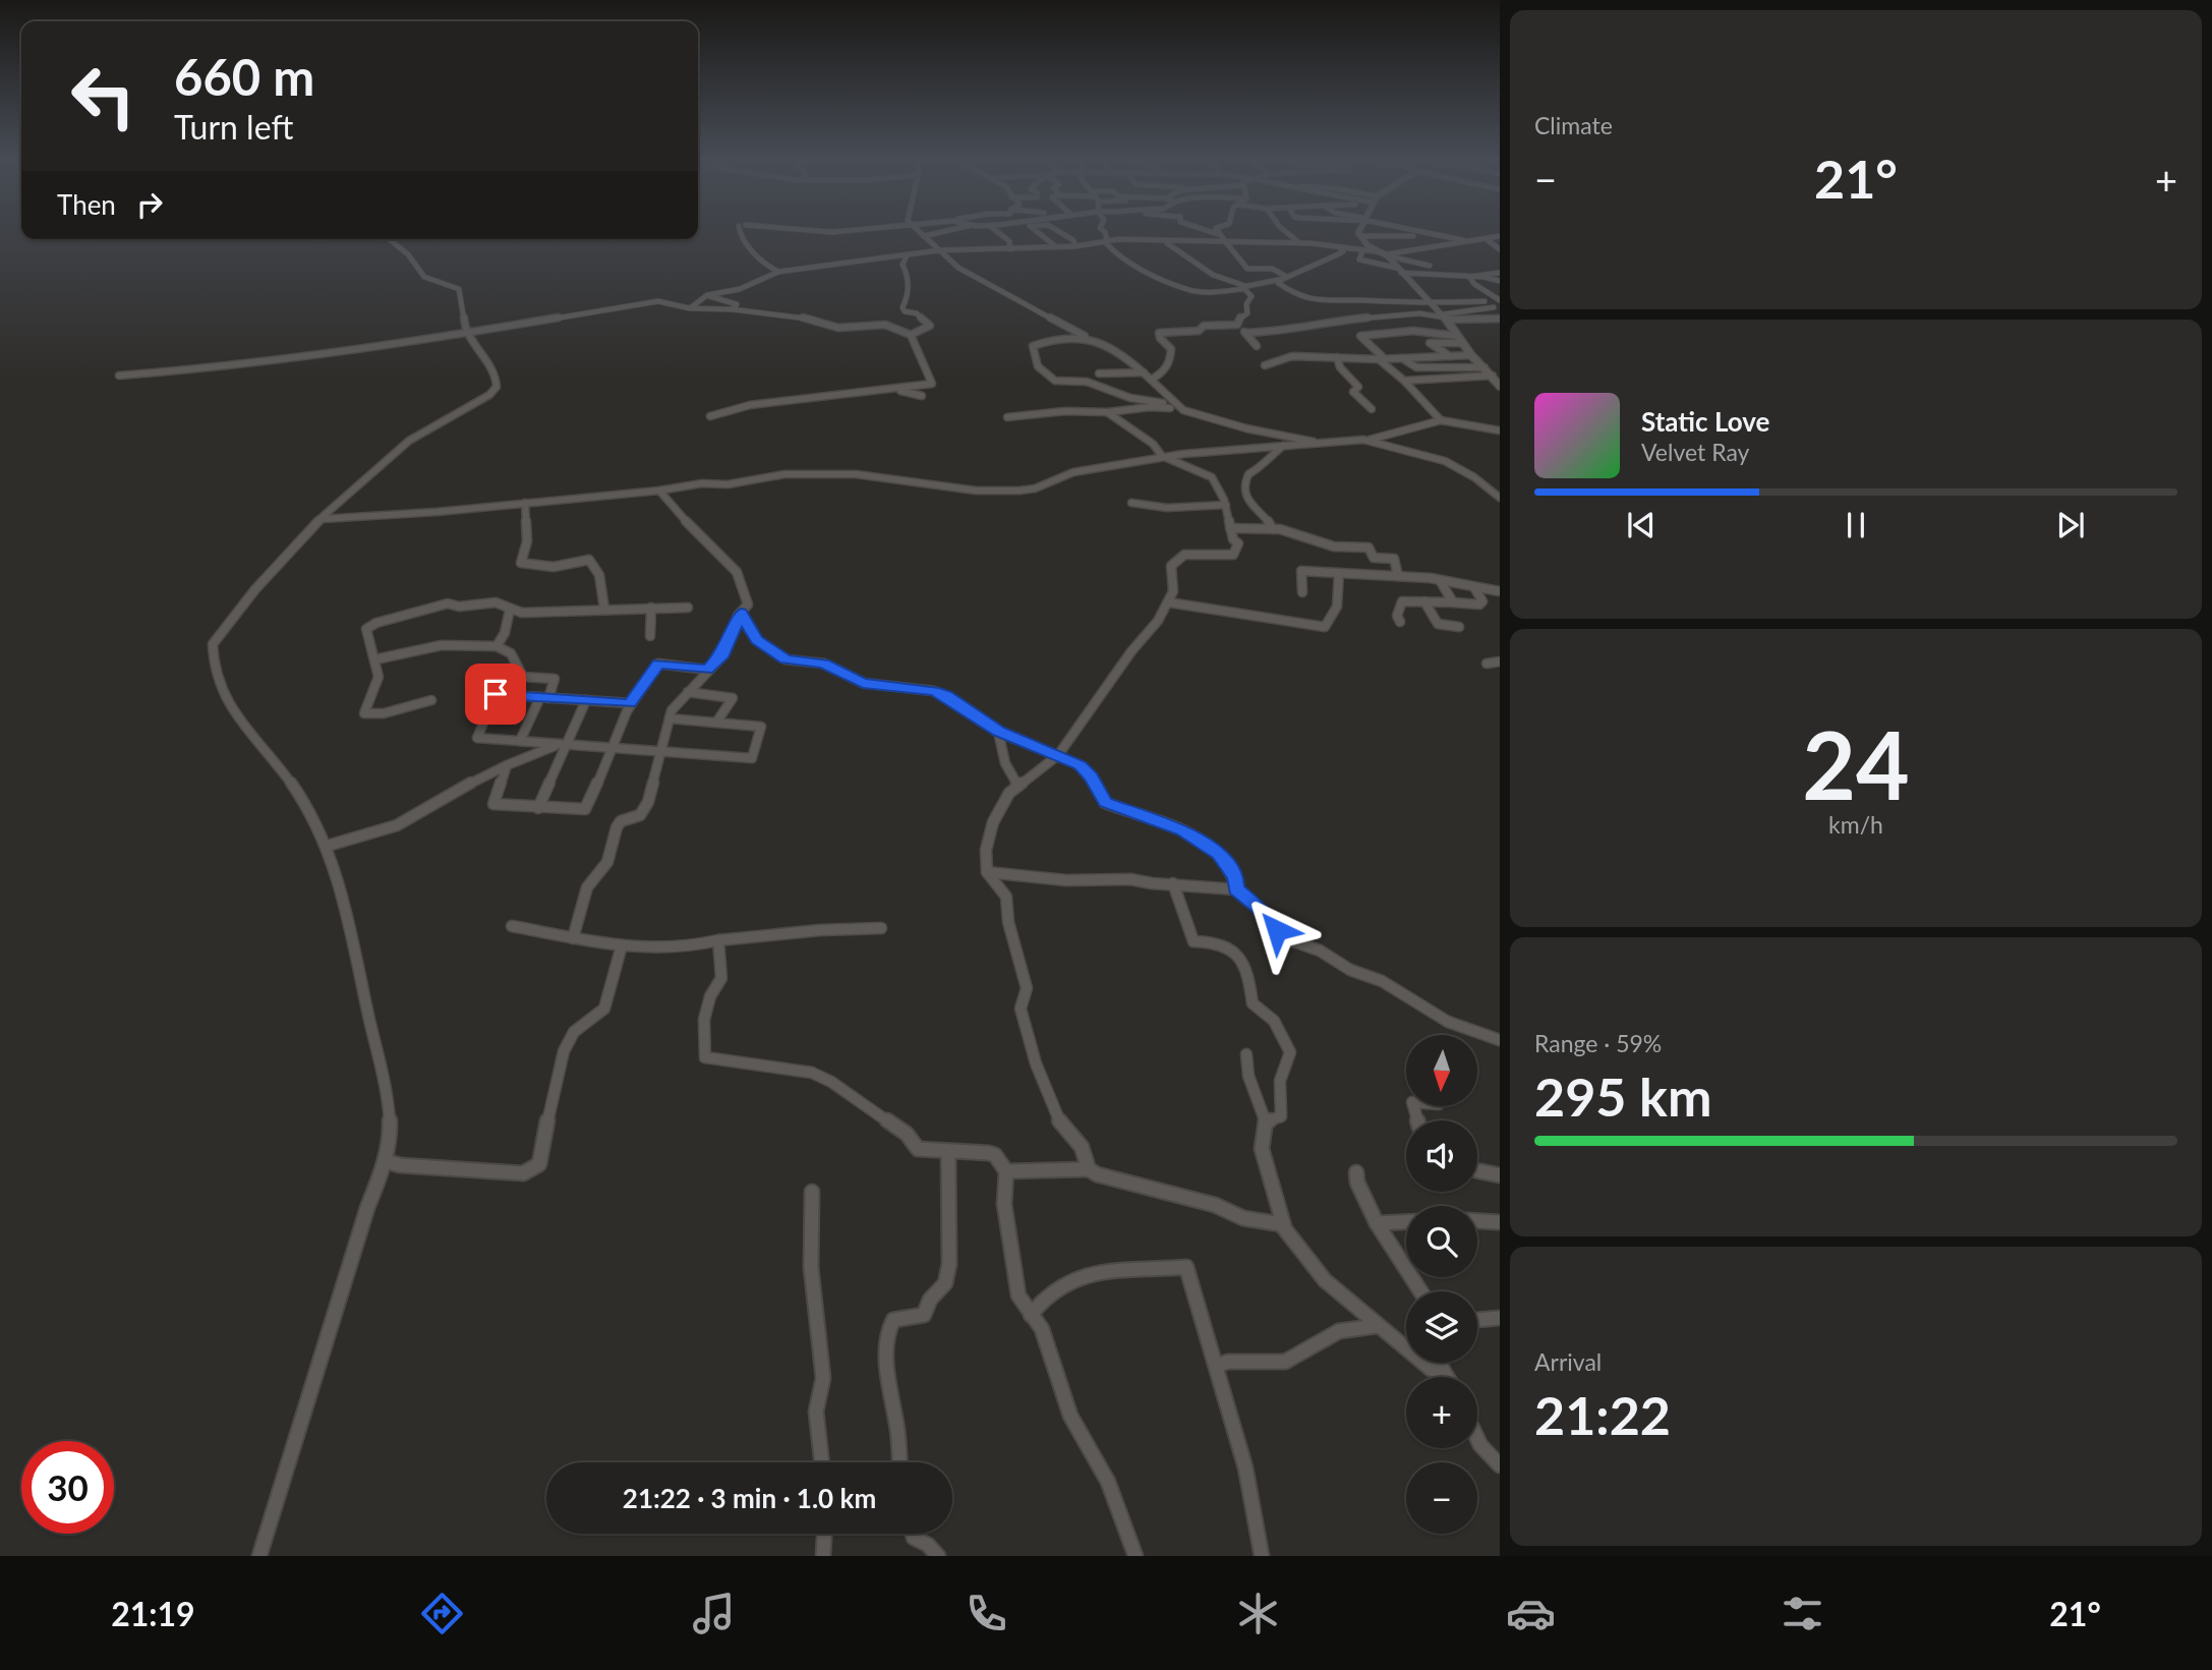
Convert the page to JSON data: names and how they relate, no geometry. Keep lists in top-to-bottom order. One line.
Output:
{"north":"bottom","page":{"tile":["Climate",["24","km/h"],["Range · 59%","295 km"],["Arrival","21:22"]],"turn":["660 m","Turn left"],"heat":["−","21°","+"],"then":"Then","song":["Static Love","Velvet Ray"],"map_buttons":["+","−"],"limit":"30","trip":"21:22 · 3 min · 1.0 km","tabs":["21:19","21°"]}}
